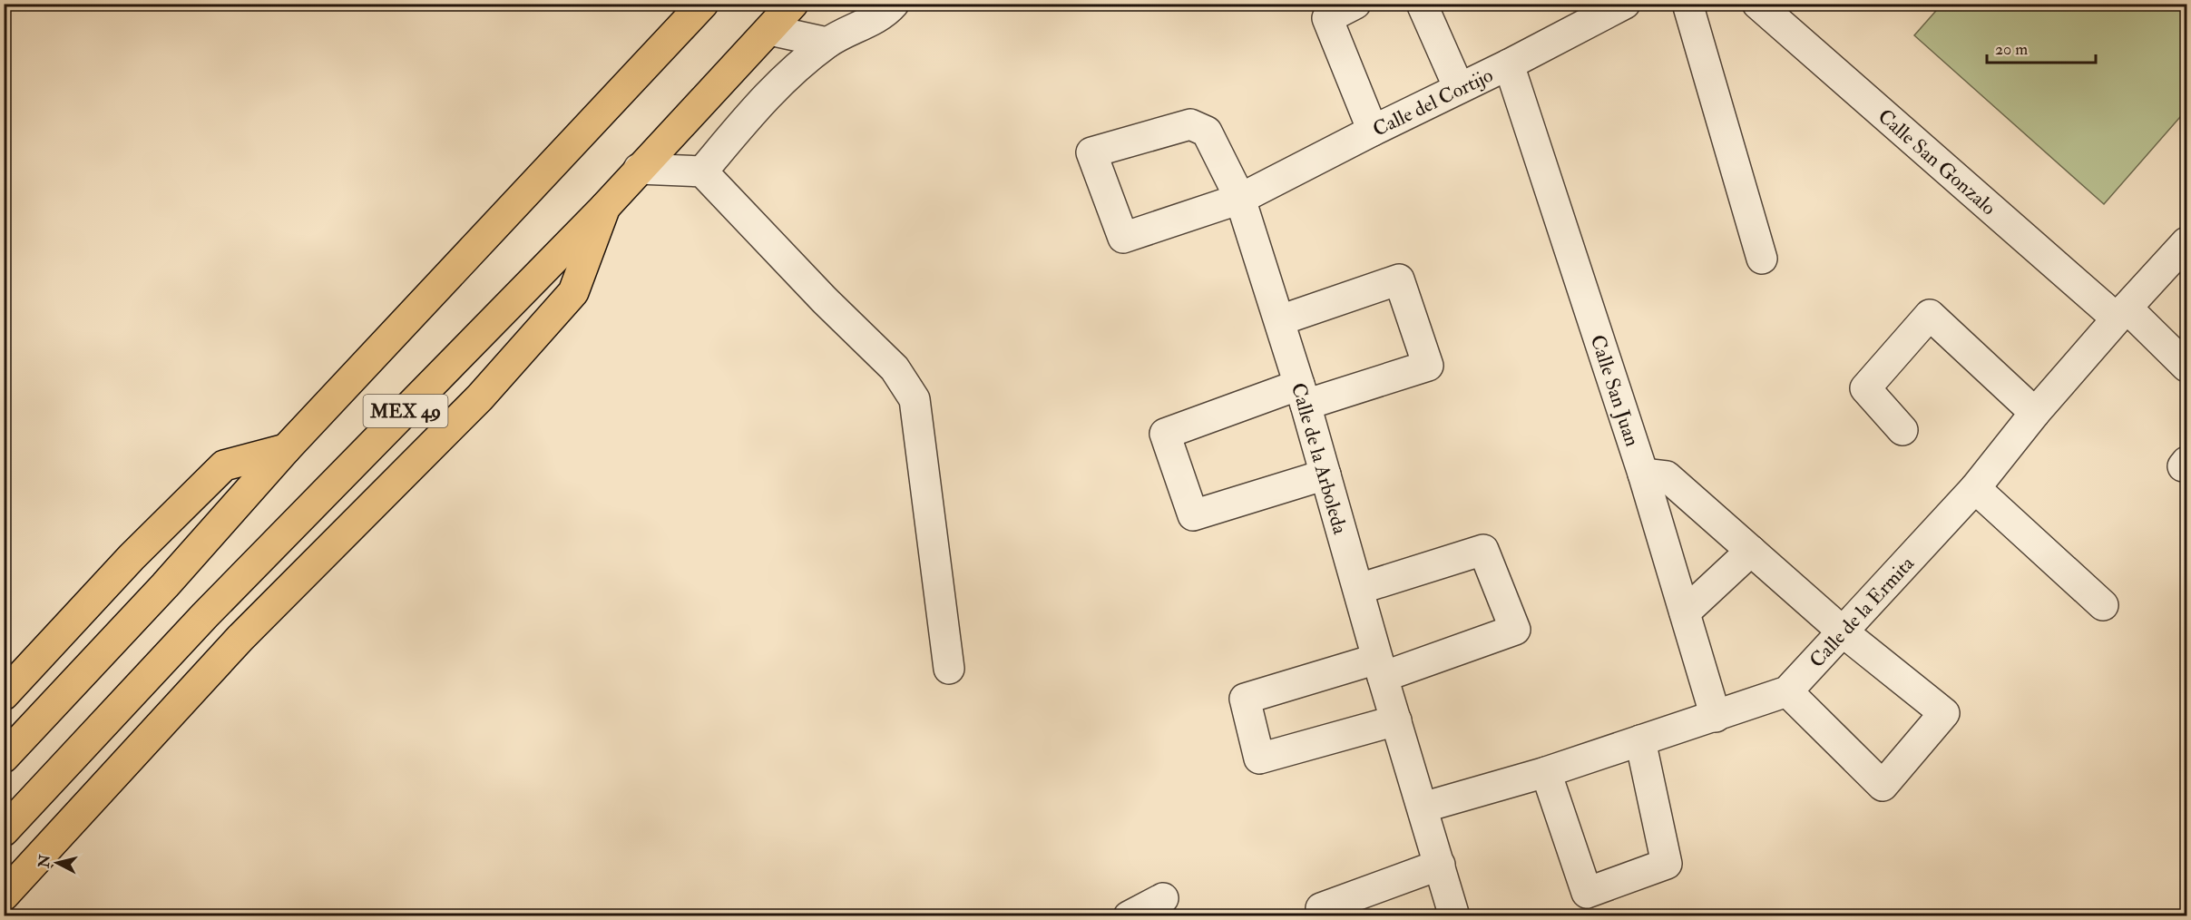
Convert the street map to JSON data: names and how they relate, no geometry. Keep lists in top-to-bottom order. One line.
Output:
{"streets":{"main road":["MEX 49"],"street":["Calle del Cortijo","Calle San Gonzalo","Calle San Juan","Calle de la Arboleda","Calle de la Ermita"]},"crossings":[["Calle del Cortijo","Calle San Juan"],["Calle del Cortijo","Calle de la Arboleda"],["Calle San Gonzalo","Calle de la Ermita"],["Calle San Juan","Calle de la Ermita"],["Calle de la Arboleda","Calle de la Ermita"]],"scale_bar":"20 m","north":"left"}
